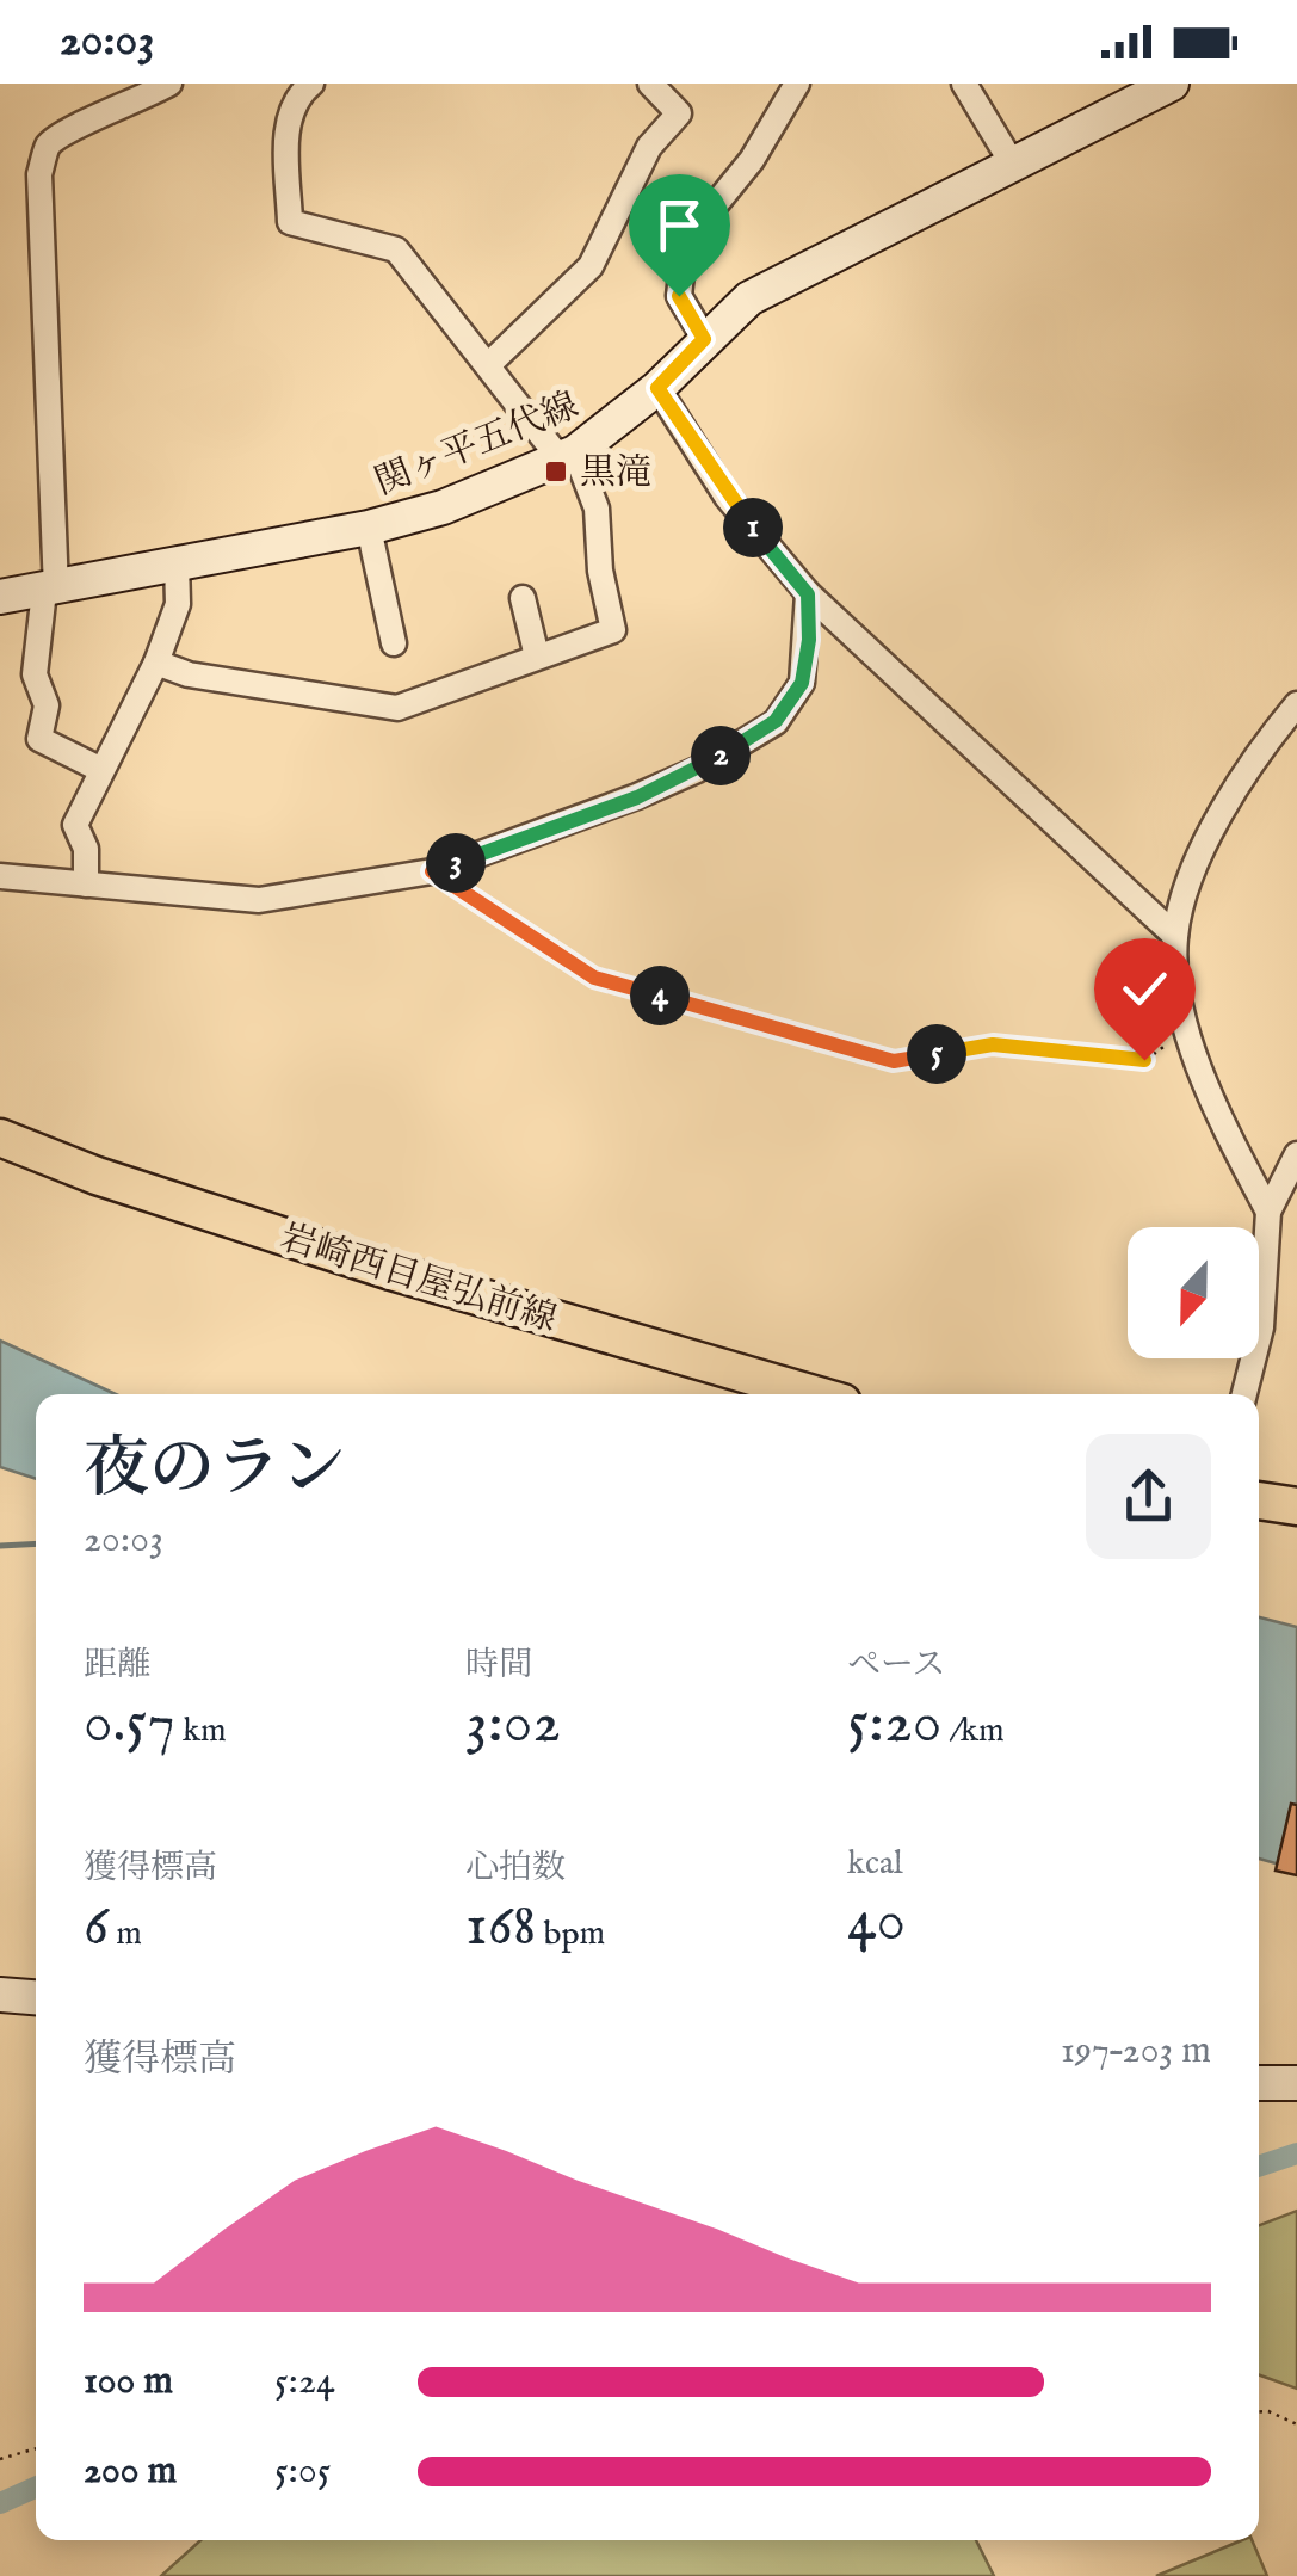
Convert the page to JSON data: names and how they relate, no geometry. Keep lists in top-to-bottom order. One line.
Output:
{"streets":{"main road":["関ヶ平五代線","岩崎西目屋弘前線"]},"places":{"transit":["黒滝"]},"north":"bottom","page":{"status":"20:03","pins":["1","2","3","4","5"],"heading":["夜のラン","20:03"],"stats":[["距離","0.57 km"],["時間","3:02"],["ペース","5:20 /km"],["獲得標高","6 m"],["心拍数","168 bpm"],["kcal","40"]],"chart":["獲得標高","197–203 m"],"list":[{"name":"100 m","note":"5:24"},{"name":"200 m","note":"5:05"}]}}
